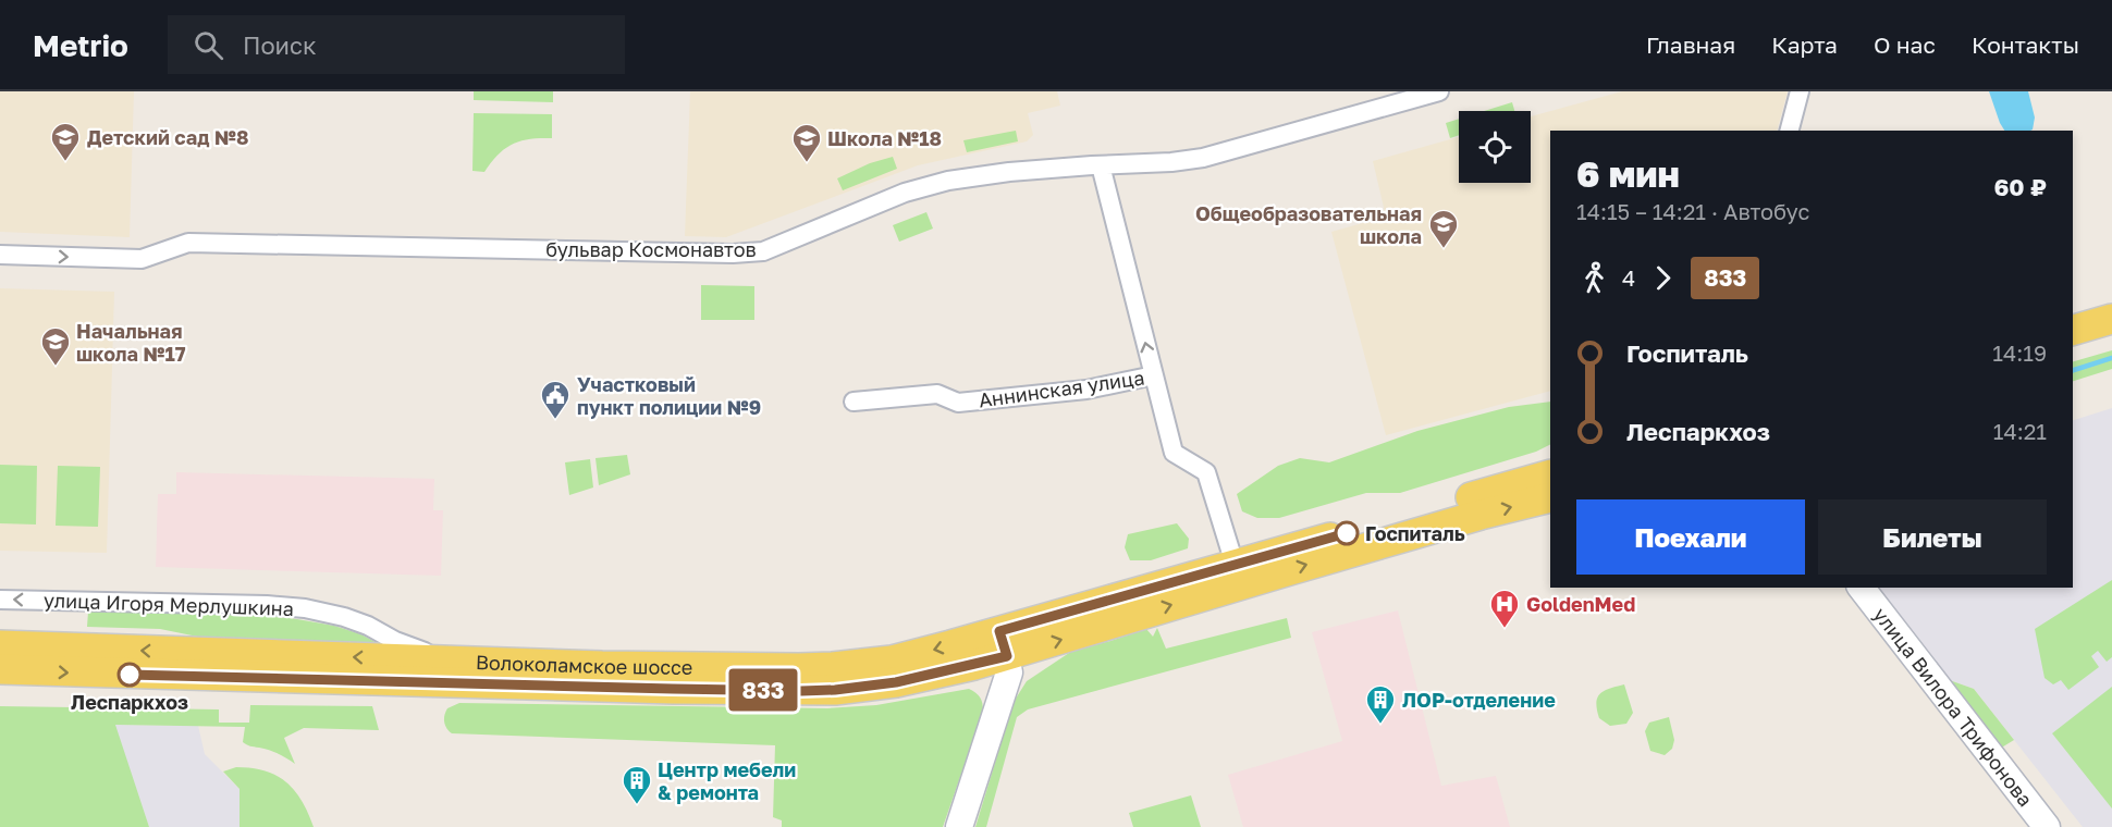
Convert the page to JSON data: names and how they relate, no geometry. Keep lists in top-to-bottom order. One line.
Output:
{"streets":{"main road":["Волоколамское шоссе"],"street":["бульвар Космонавтов","Аннинская улица","улица Игоря Мерлушкина","улица Вилора Трифонова"]},"crossings":[["улица Игоря Мерлушкина","Волоколамское шоссе"]],"one_way":["бульвар Космонавтов","улица Игоря Мерлушкина"],"places":{"school or university":["Детский сад №8","Школа №18","Общеобразовательная школа","Начальная школа №17"],"public building":["Участковый пункт полиции №9"],"other":["Госпиталь","Леспаркхоз"],"hospital":["GoldenMed"],"building":["ЛОР-отделение","Центр мебели & ремонта"]},"lines":["bus line 833"],"page":{"header":"Metrio","search":"Поиск","nav":["Главная","Карта","О нас","Контакты"],"on_map":"833","heading":["6 мин","14:15 – 14:21 · Автобус","60 ₽"],"legs":["4","833"],"list":[{"name":"Госпиталь","value":"14:19"},{"name":"Леспаркхоз","value":"14:21"}],"buttons":["Поехали","Билеты"]}}
